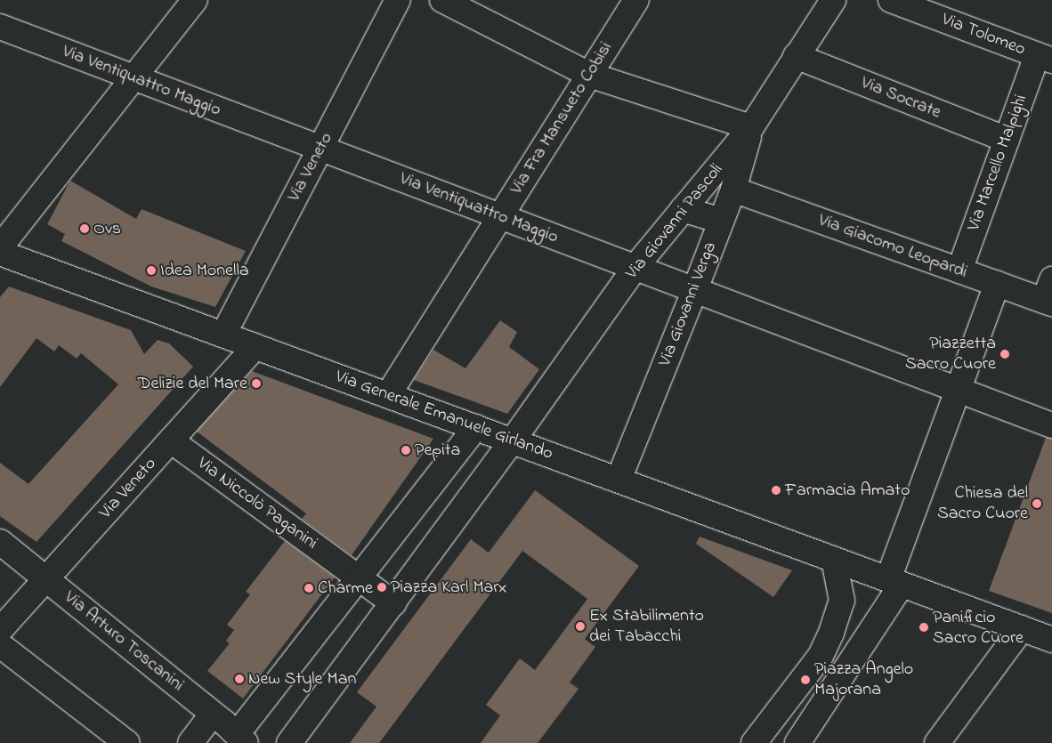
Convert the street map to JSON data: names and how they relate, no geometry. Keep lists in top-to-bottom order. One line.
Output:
{"streets":{"street":["Via Tolomeo","Via Ventiquattro Maggio","Via Socrate","Via Fra Mansueto Cobisi","Via Marcello Malpighi","Via Veneto","Via Giovanni Pascoli","Via Giacomo Leopardi","Via Giovanni Verga","Via Generale Emanuele Girlando","Via Niccolò Paganini","Via Arturo Toscanini"]},"crossings":[["Via Tolomeo","Via Marcello Malpighi"],["Via Ventiquattro Maggio","Via Fra Mansueto Cobisi"],["Via Ventiquattro Maggio","Via Veneto"],["Via Ventiquattro Maggio","Via Giovanni Pascoli"],["Via Ventiquattro Maggio","Via Giovanni Verga"],["Via Socrate","Via Marcello Malpighi"],["Via Socrate","Via Giovanni Pascoli"],["Via Fra Mansueto Cobisi","Via Generale Emanuele Girlando"],["Via Marcello Malpighi","Via Giacomo Leopardi"],["Via Veneto","Via Generale Emanuele Girlando"],["Via Veneto","Via Niccolò Paganini"],["Via Veneto","Via Arturo Toscanini"],["Via Giovanni Pascoli","Via Giovanni Verga"],["Via Giovanni Pascoli","Via Generale Emanuele Girlando"],["Via Giovanni Pascoli","Via Niccolò Paganini"],["Via Giacomo Leopardi","Via Giovanni Verga"],["Via Giovanni Verga","Via Generale Emanuele Girlando"]],"places":["Ovs","Idea Monella","Piazzetta Sacro Cuore","Delizie del Mare","Pepita","Farmacia Amato","Chiesa del Sacro Cuore","Piazza Karl Marx","Charme","Ex Stabilimento dei Tabacchi","Panificio Sacro Cuore","New Style Man","Piazza Angelo Majorana"]}
